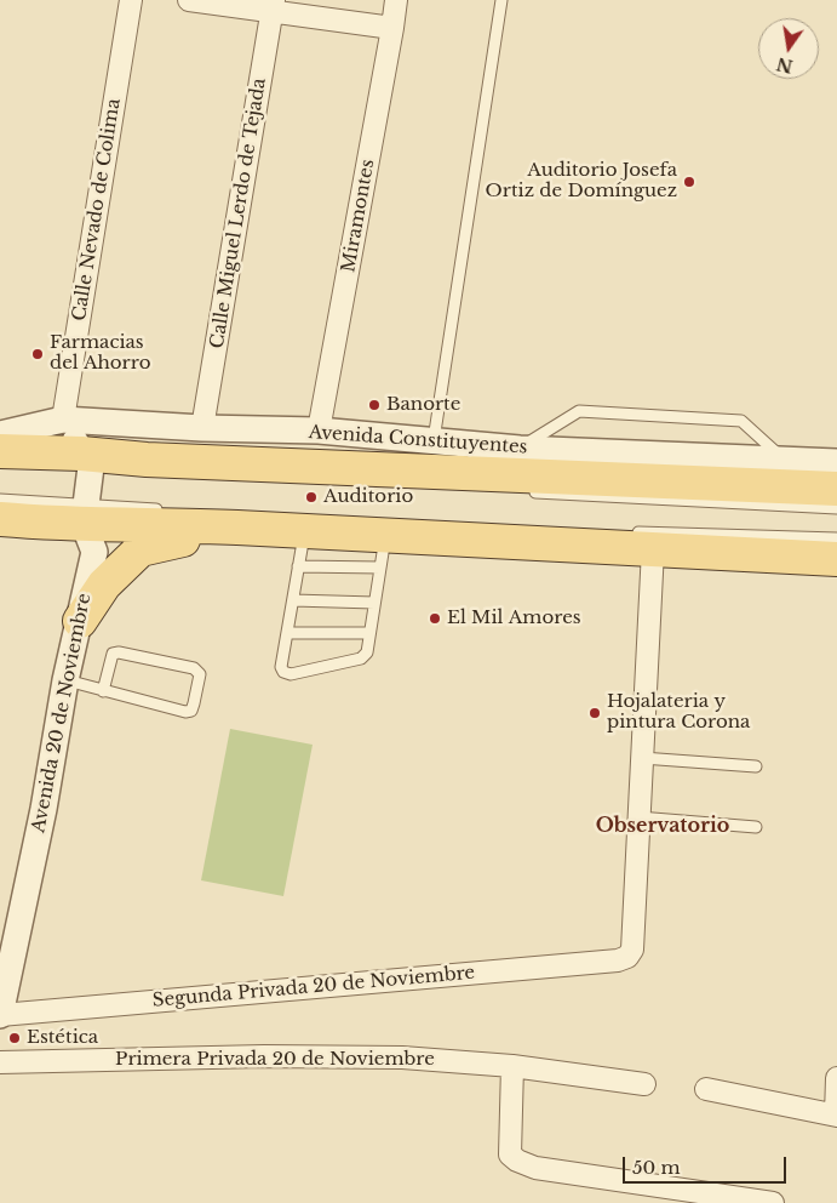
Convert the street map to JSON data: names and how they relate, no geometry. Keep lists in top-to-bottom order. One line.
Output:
{"streets":{"main road":["Avenida Constituyentes"],"street":["Calle Nevado de Colima","Calle Miguel Lerdo de Tejada","Miramontes","Avenida 20 de Noviembre","Segunda Privada 20 de Noviembre","Primera Privada 20 de Noviembre"]},"crossings":[["Calle Nevado de Colima","Avenida Constituyentes"],["Calle Miguel Lerdo de Tejada","Avenida Constituyentes"],["Miramontes","Avenida Constituyentes"],["Avenida Constituyentes","Avenida 20 de Noviembre"],["Avenida 20 de Noviembre","Segunda Privada 20 de Noviembre"]],"districts":["Observatorio"],"places":["Auditorio Josefa Ortiz de Domínguez","Farmacias del Ahorro","Banorte","Auditorio","El Mil Amores","Hojalateria y pintura Corona","Estética"],"scale_bar":"50 m","north":"bottom"}
